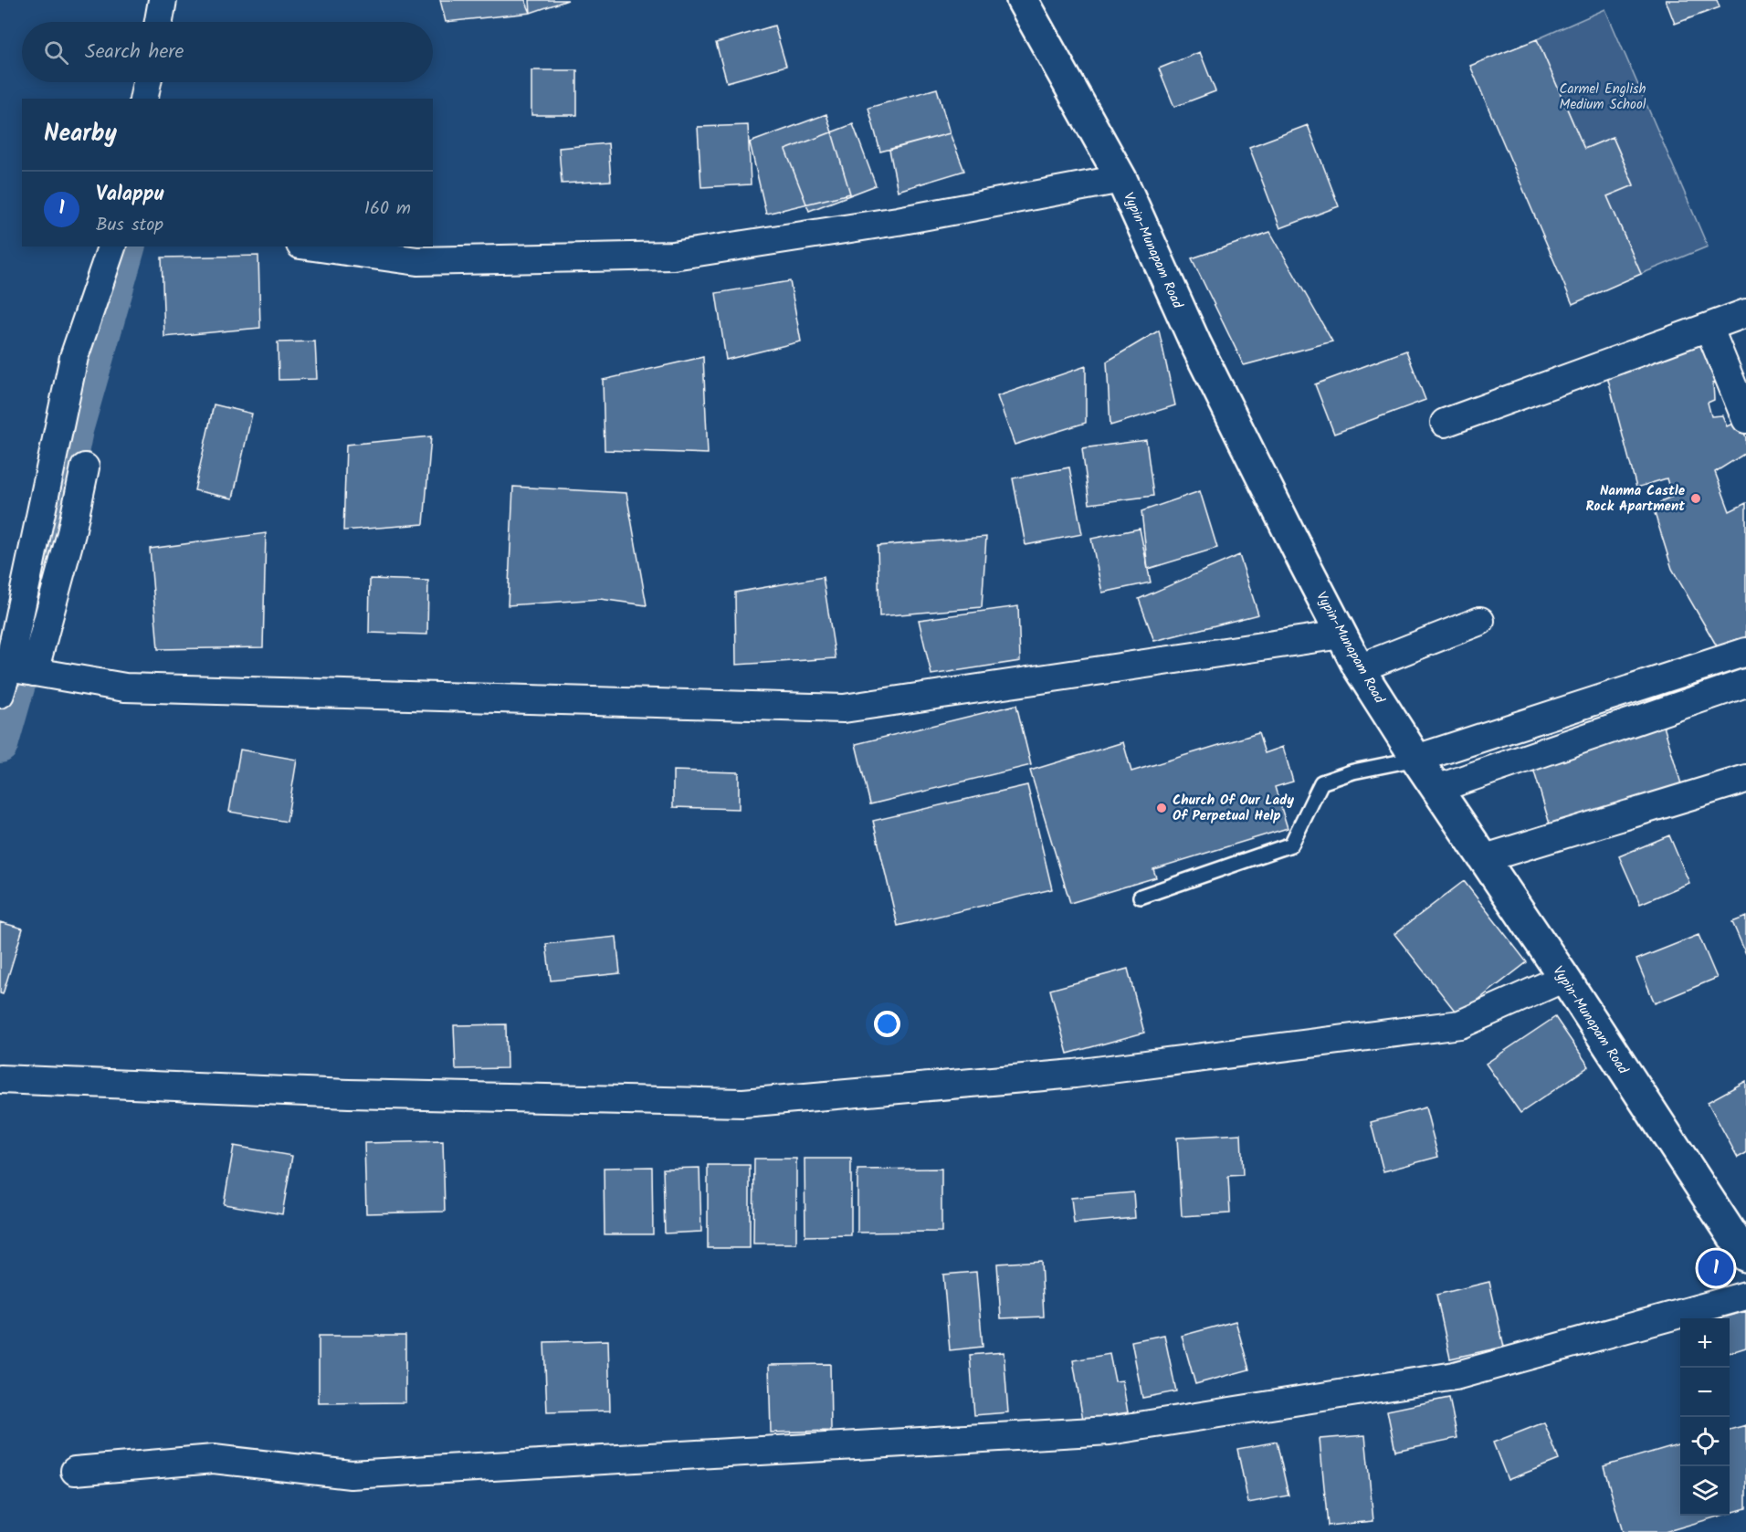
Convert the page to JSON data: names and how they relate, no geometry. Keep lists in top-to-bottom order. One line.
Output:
{"streets":{"main road":["Vypin-Munapam Road"]},"parks":["Carmel English Medium School"],"places":["Nanma Castle Rock Apartment","Church Of Our Lady Of Perpetual Help"],"page":{"search":"Search here","heading":"Nearby","list":[{"mark":"1","name":"Valappu","note":"Bus stop","value":"160 m"}],"pins":"1","map_buttons":["+","−"]}}
